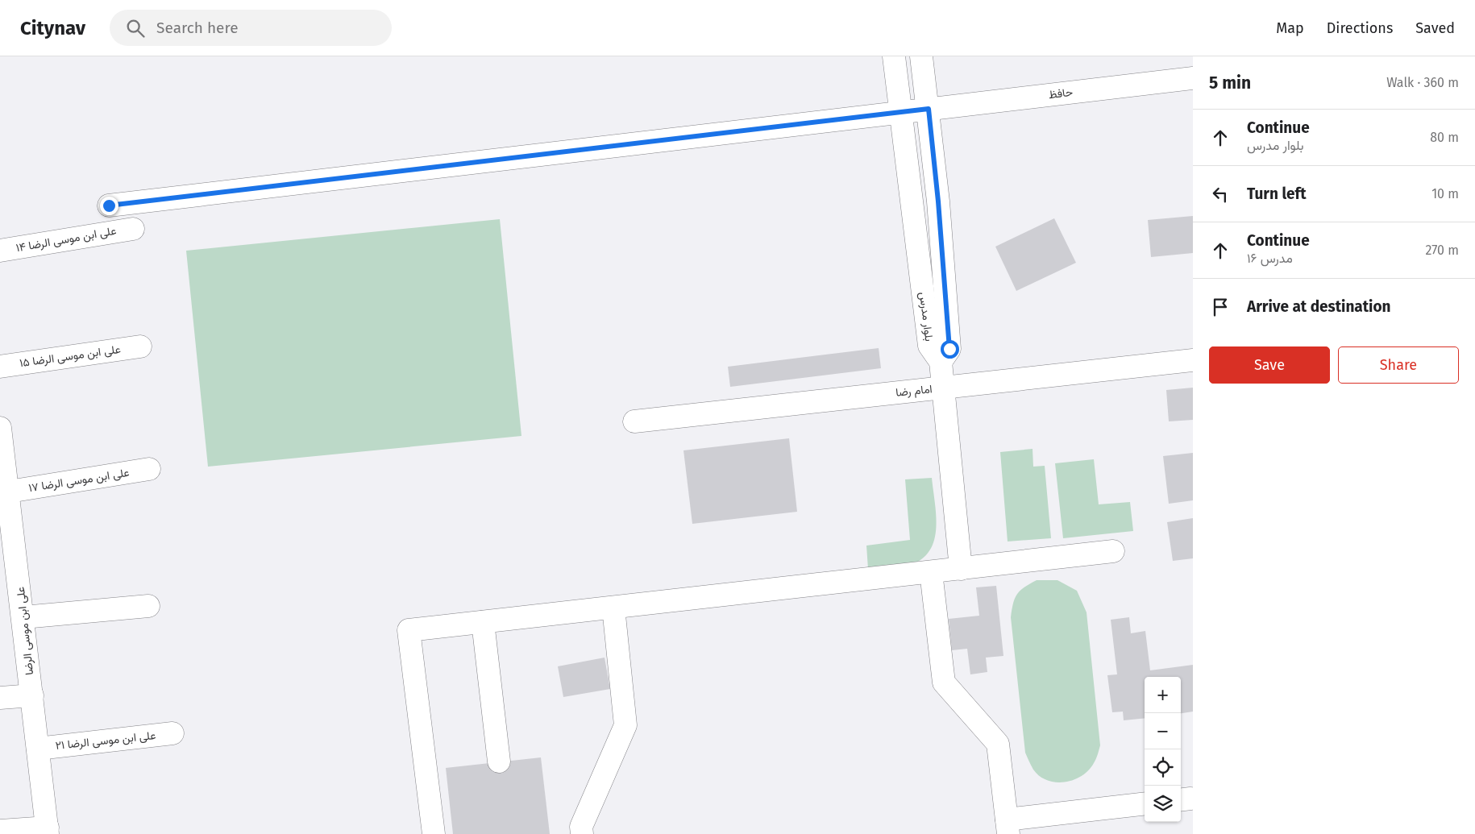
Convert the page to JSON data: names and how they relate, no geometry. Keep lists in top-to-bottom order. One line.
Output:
{"streets":{"street":["حافظ","علی ابن موسی الرضا ۱۴","بلوار مدرس","علی ابن موسی الرضا ۱۵","امام رضا","علی ابن موسی الرضا ۱۷","علی ابن موسی الرضا","علی ابن موسی الرضا ۲۱"]},"crossings":[["حافظ","بلوار مدرس"],["علی ابن موسی الرضا ۱۷","علی ابن موسی الرضا"],["علی ابن موسی الرضا","علی ابن موسی الرضا ۲۱"]],"page":{"header":"Citynav","search":"Search here","nav":["Map","Directions","Saved"],"heading":["5 min","Walk · 360 m"],"list":[["Continue","بلوار مدرس","80 m"],["Turn left","10 m"],["Continue","مدرس ۱۶","270 m"],"Arrive at destination"],"buttons":["Save","Share"],"map_buttons":["+","−"]}}
